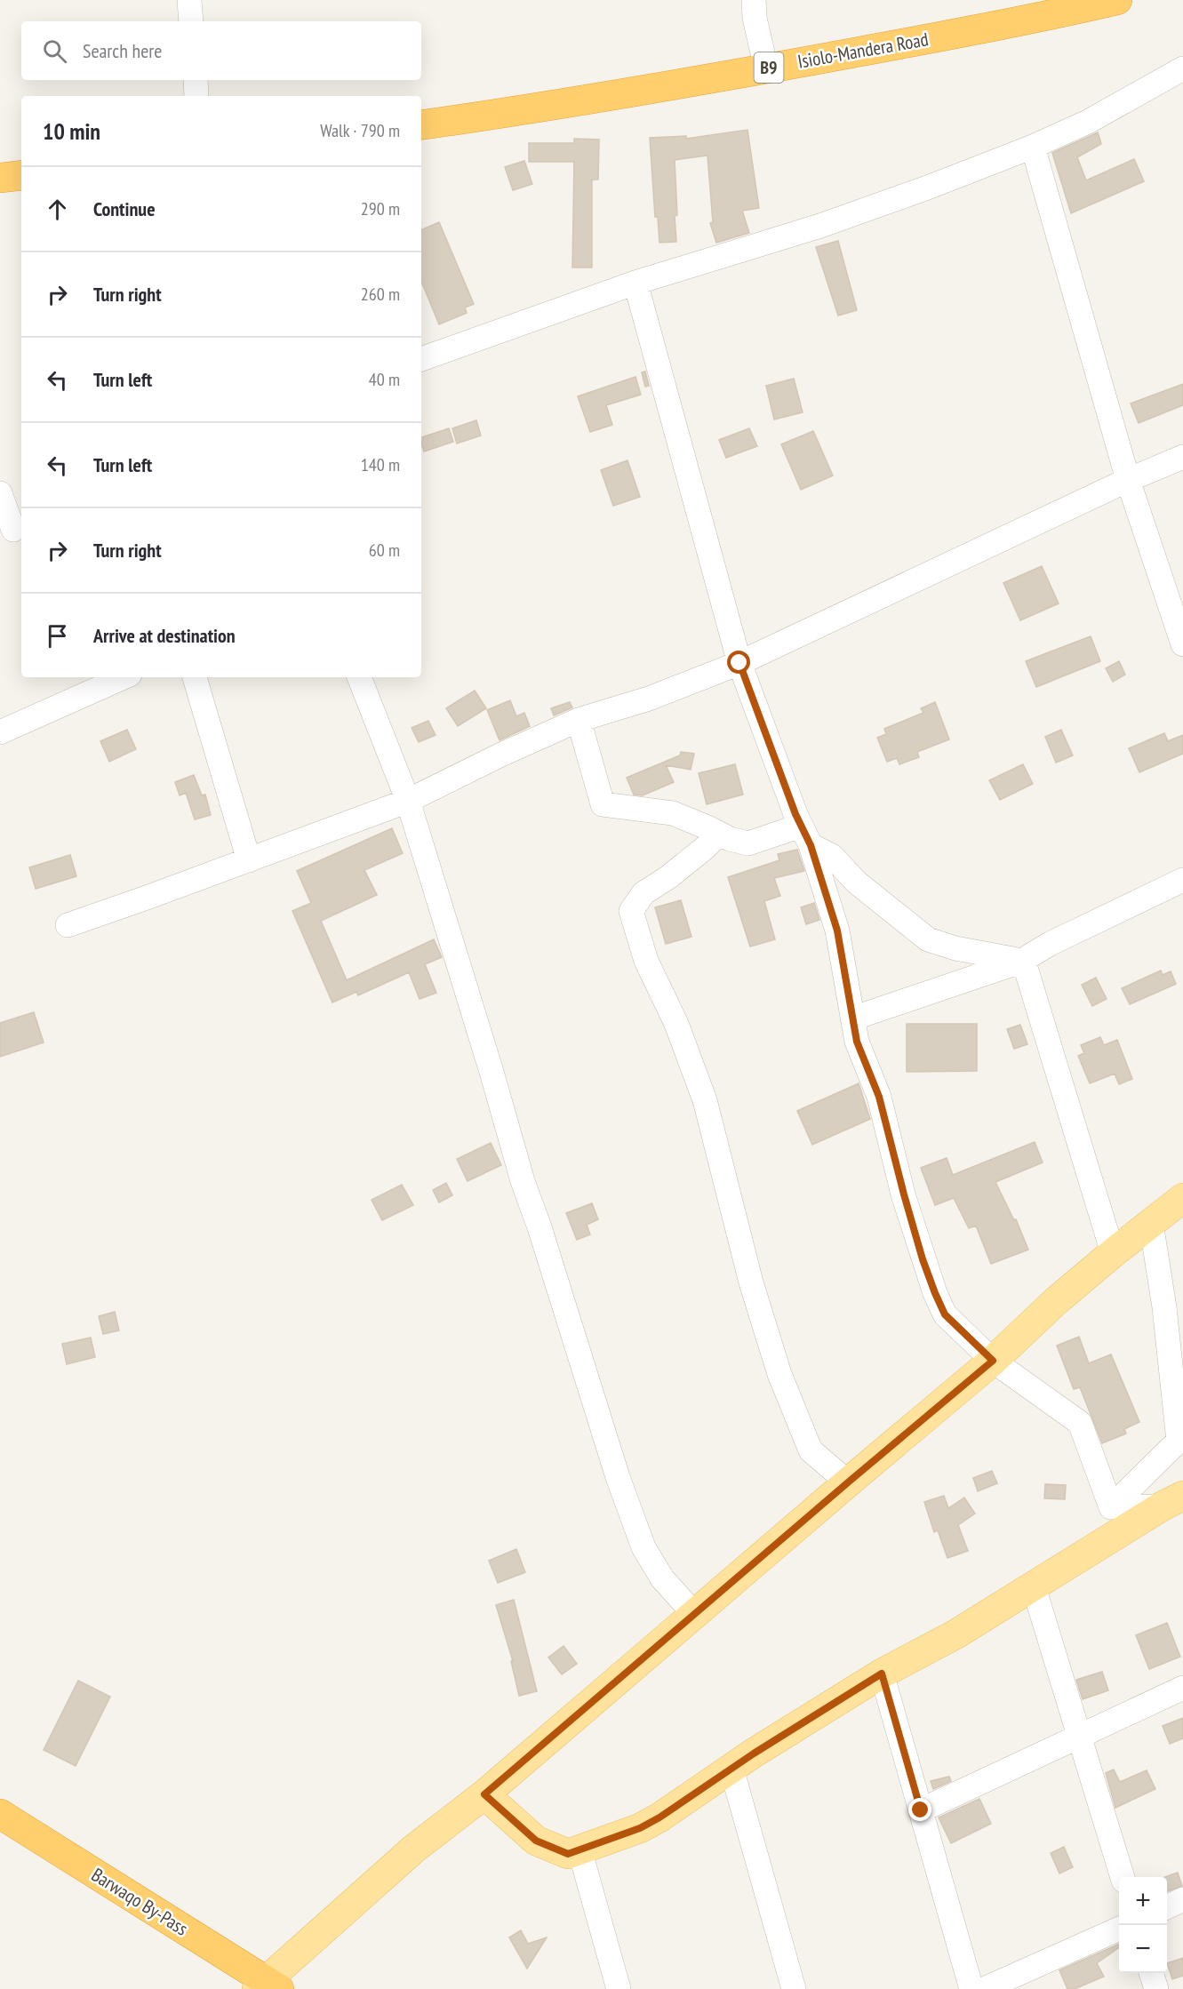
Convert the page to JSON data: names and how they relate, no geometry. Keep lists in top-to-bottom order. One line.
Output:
{"streets":{"highway":["Isiolo-Mandera Road","B9","Barwaqo By-Pass"]},"page":{"search":"Search here","heading":["10 min","Walk · 790 m"],"list":[["Continue","290 m"],["Turn right","260 m"],["Turn left","40 m"],["Turn left","140 m"],["Turn right","60 m"],"Arrive at destination"],"map_buttons":["+","−"]}}
